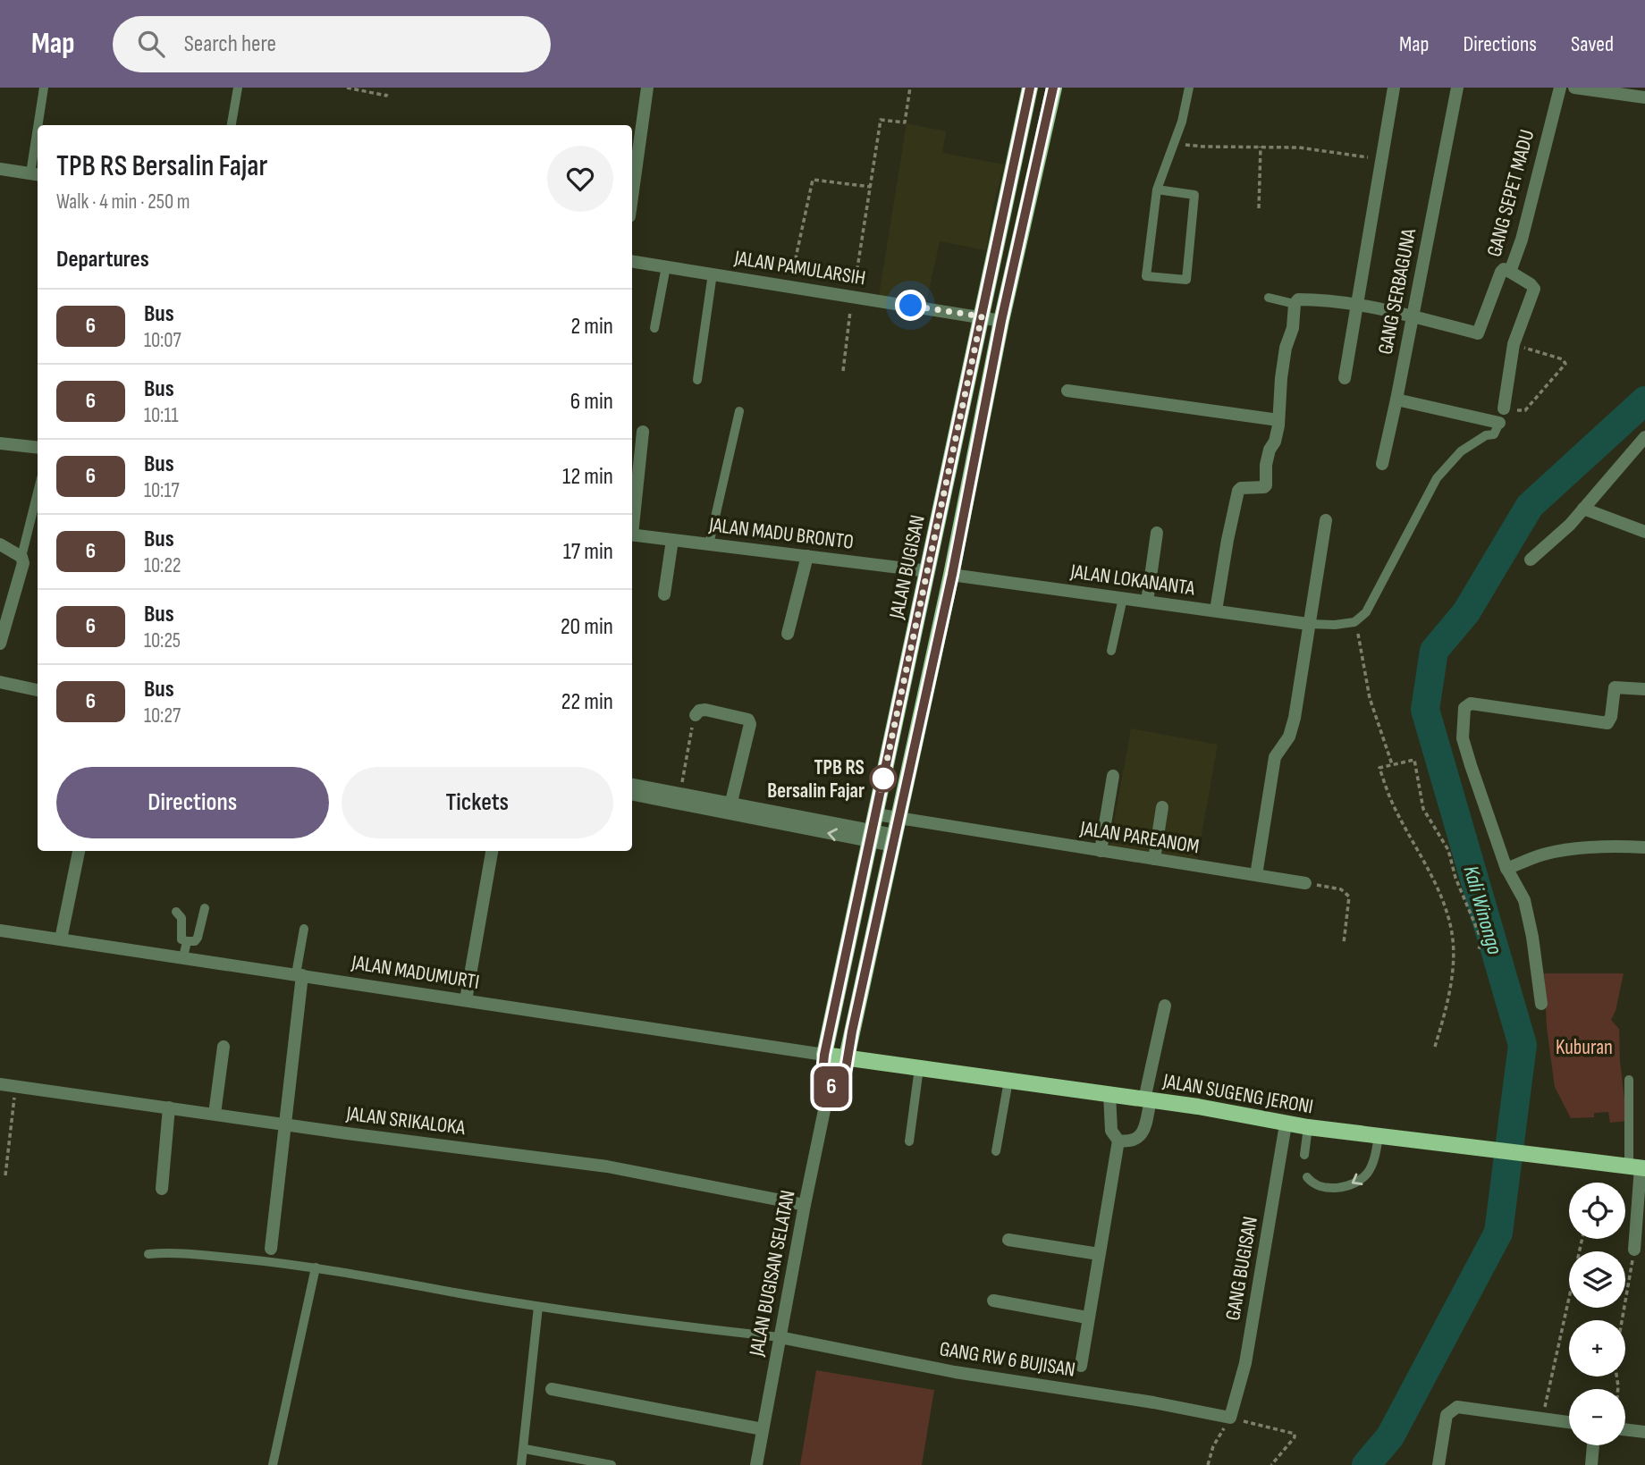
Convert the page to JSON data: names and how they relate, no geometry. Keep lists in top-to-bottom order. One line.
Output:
{"streets":{"main road":["JALAN BUGISAN","JALAN SUGENG JERONI"],"street":["GANG SEPET MADU","JALAN PAMULARSIH","GANG SERBAGUNA","JALAN MADU BRONTO","JALAN LOKANANTA","JALAN PAREANOM","JALAN MADUMURTI","JALAN SRIKALOKA","GANG BUGISAN","JALAN BUGISAN SELATAN","GANG RW 6 BUJISAN"]},"crossings":[["GANG SEPET MADU","GANG SERBAGUNA"],["JALAN PAMULARSIH","JALAN BUGISAN"],["JALAN MADU BRONTO","JALAN BUGISAN"],["JALAN BUGISAN","JALAN PAREANOM"],["JALAN BUGISAN","JALAN MADUMURTI"],["JALAN BUGISAN","JALAN SUGENG JERONI"],["JALAN BUGISAN","JALAN BUGISAN SELATAN"],["JALAN MADUMURTI","JALAN SUGENG JERONI"],["JALAN MADUMURTI","JALAN BUGISAN SELATAN"],["JALAN SUGENG JERONI","GANG BUGISAN"],["JALAN SUGENG JERONI","JALAN BUGISAN SELATAN"],["JALAN SRIKALOKA","JALAN BUGISAN SELATAN"],["GANG BUGISAN","GANG RW 6 BUJISAN"],["JALAN BUGISAN SELATAN","GANG RW 6 BUJISAN"]],"water":["Kali Winongo"],"parks":["Kuburan"],"places":["TPB RS Bersalin Fajar"],"lines":["bus line 6"],"page":{"header":"Map","search":"Search here","nav":["Map","Directions","Saved"],"on_map":"6","heading":[["TPB RS Bersalin Fajar","Walk · 4 min · 250 m"],"Departures"],"list":[{"mark":"6","name":"Bus","note":"10:07","value":"2 min"},{"mark":"6","name":"Bus","note":"10:11","value":"6 min"},{"mark":"6","name":"Bus","note":"10:17","value":"12 min"},{"mark":"6","name":"Bus","note":"10:22","value":"17 min"},{"mark":"6","name":"Bus","note":"10:25","value":"20 min"},{"mark":"6","name":"Bus","note":"10:27","value":"22 min"}],"buttons":["Directions","Tickets"],"map_buttons":["+","−"]}}
